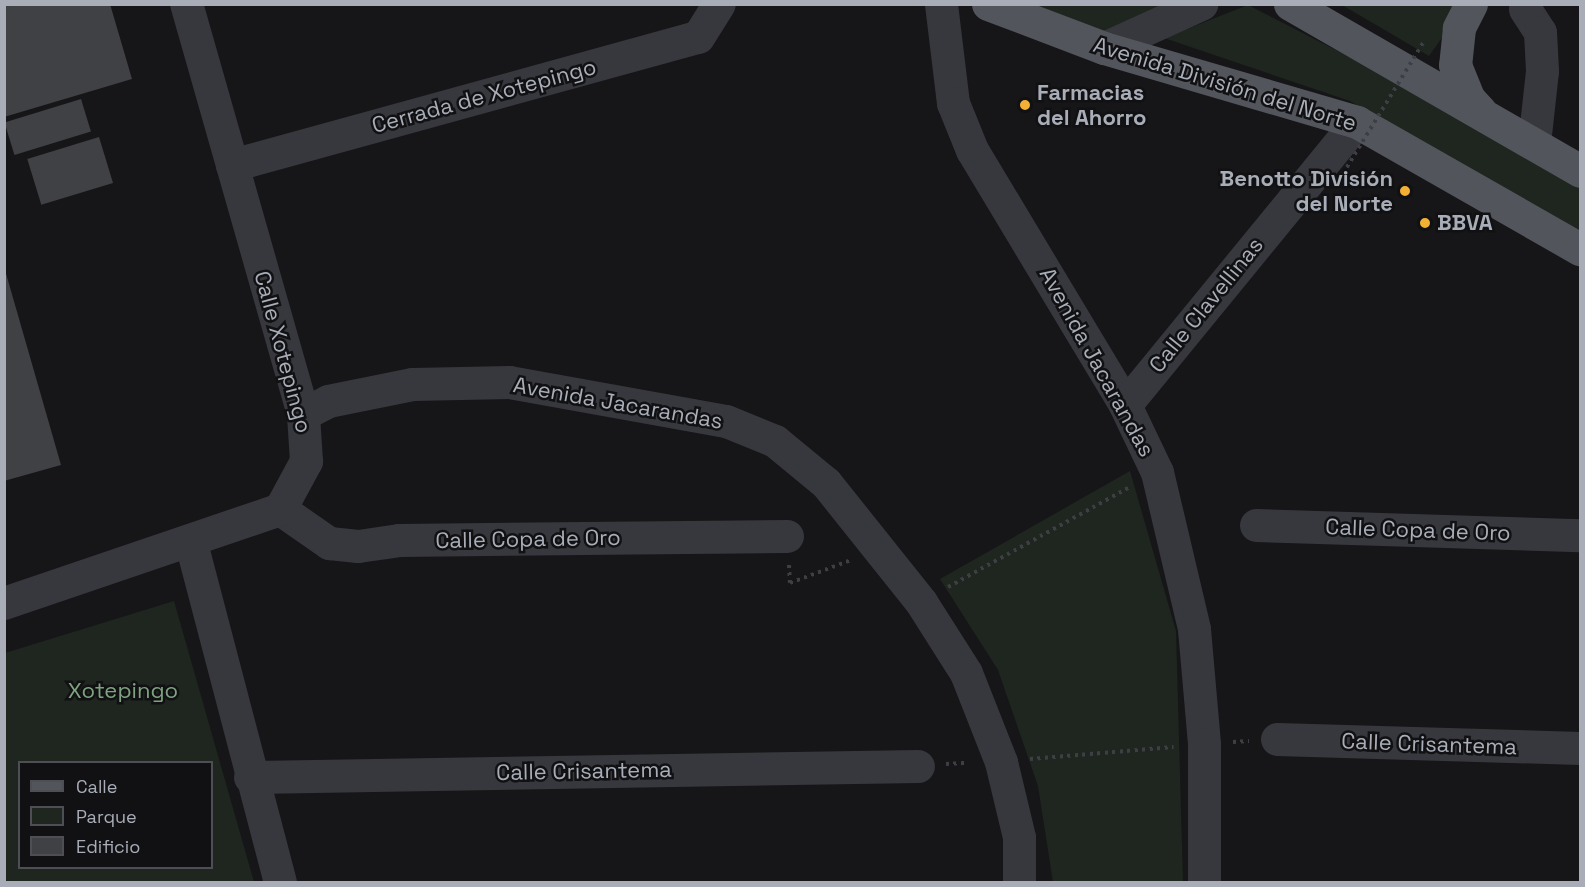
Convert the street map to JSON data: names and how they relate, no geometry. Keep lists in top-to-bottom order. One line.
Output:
{"streets":{"main road":["Avenida División del Norte"],"street":["Cerrada de Xotepingo","Calle Clavellinas","Calle Xotepingo","Avenida Jacarandas","Calle Copa de Oro","Calle Crisantema"]},"crossings":[["Avenida División del Norte","Calle Clavellinas"],["Cerrada de Xotepingo","Calle Xotepingo"],["Calle Clavellinas","Avenida Jacarandas"],["Calle Xotepingo","Avenida Jacarandas"],["Calle Xotepingo","Calle Copa de Oro"]],"parks":["Xotepingo"],"places":["Farmacias del Ahorro","Benotto División del Norte","BBVA"],"legend":["Calle","Parque","Edificio"]}
